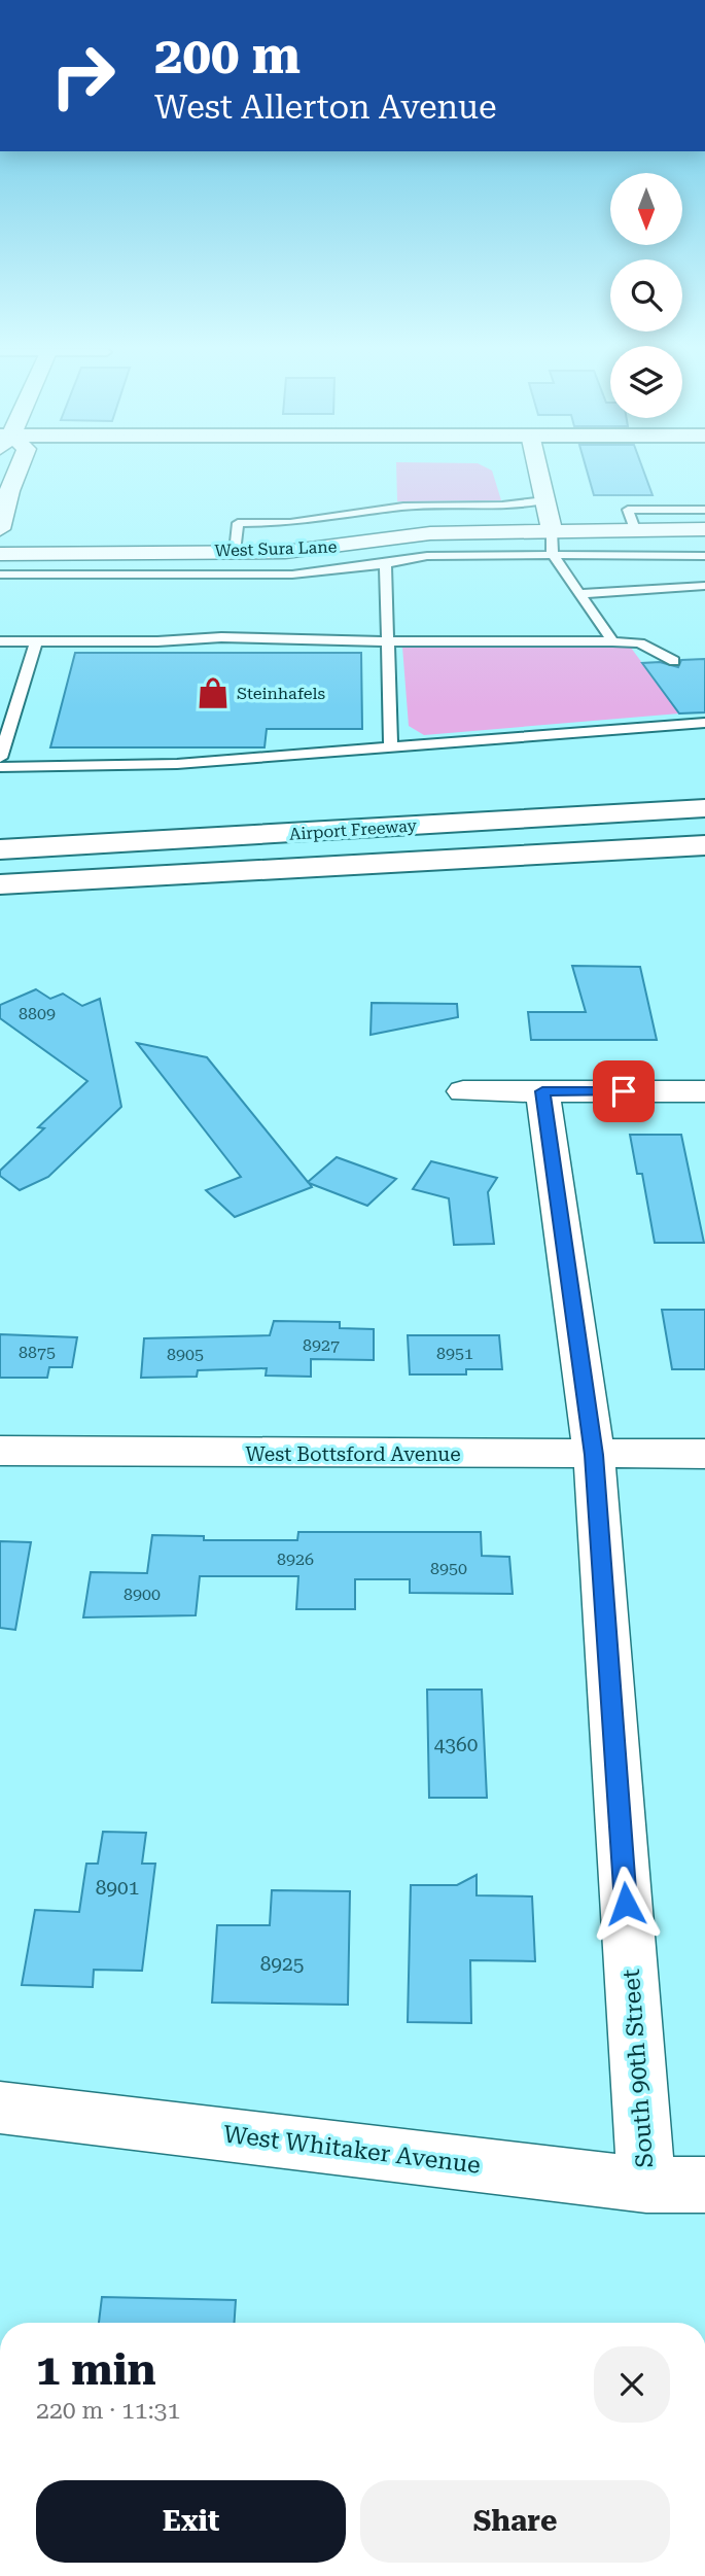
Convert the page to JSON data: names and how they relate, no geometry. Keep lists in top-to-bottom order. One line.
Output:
{"streets":{"main road":["Airport Freeway"],"street":["West Sura Lane","West Bottsford Avenue","South 90th Street","West Whitaker Avenue"]},"crossings":[["West Bottsford Avenue","South 90th Street"],["South 90th Street","West Whitaker Avenue"]],"places":{"shop":["Steinhafels"]},"house_numbers":["8809","8927","8875","8951","8905","8926","8950","8900","4360","8901","8925"],"north":"bottom","page":{"turn":["200 m","West Allerton Avenue"],"heading":["1 min","220 m · 11:31"],"buttons":["Exit","Share"]}}
